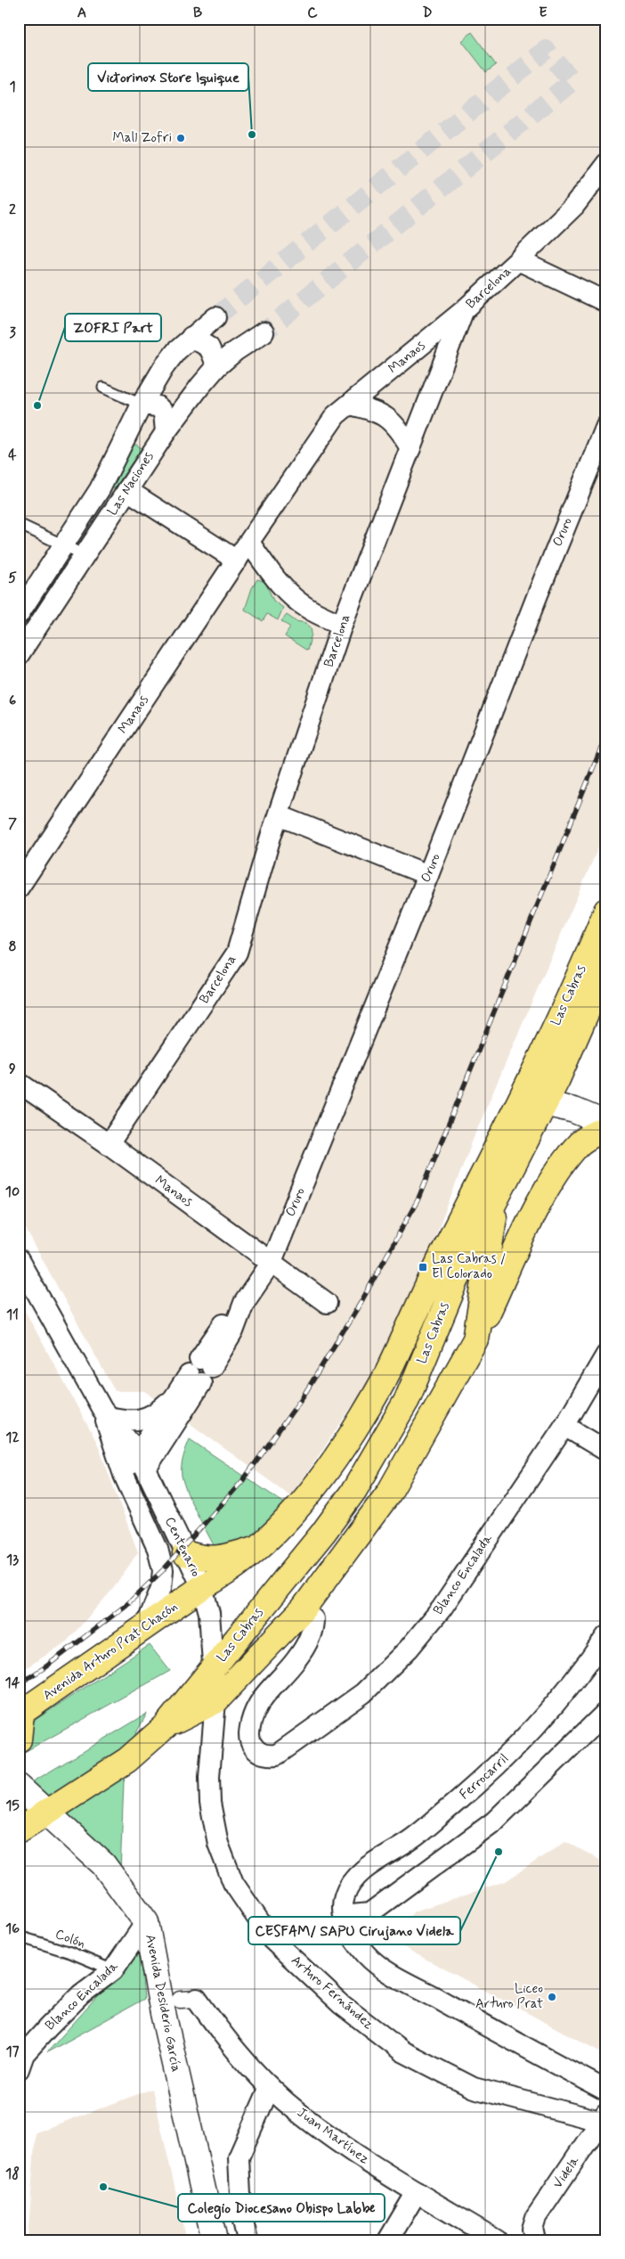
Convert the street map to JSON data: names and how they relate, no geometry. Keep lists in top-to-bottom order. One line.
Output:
{"streets":{"main road":["Las Cabras","Avenida Arturo Prat Chacón"],"street":["Barcelona","Manaos","Las Naciones","Oruro","Centenario","Blanco Encalada","Ferrocarril","Arturo Fernández","Avenida Desiderio García","Juan Martínez","Videla"],"lane":["Colón"]},"crossings":[["Barcelona","Manaos"],["Manaos","Oruro"],["Oruro","Centenario"],["Las Cabras","Centenario"],["Las Cabras","Avenida Arturo Prat Chacón"],["Centenario","Avenida Arturo Prat Chacón"],["Centenario","Arturo Fernández"],["Blanco Encalada","Colón"],["Blanco Encalada","Avenida Desiderio García"],["Arturo Fernández","Videla"]],"places":{"other":["Victorinox Store Iquique","Mall Zofri","ZOFRI Part","CESFAM/ SAPU Cirujano Videla","Liceo Arturo Prat","Colegio Diocesano Obispo Labbe"],"transit":["Las Cabras / El Colorado"]},"grid":{"columns":["A","B","C","D","E"],"rows":["1","2","3","4","5","6","7","8","9","10","11","12","13","14","15","16","17","18"]}}
